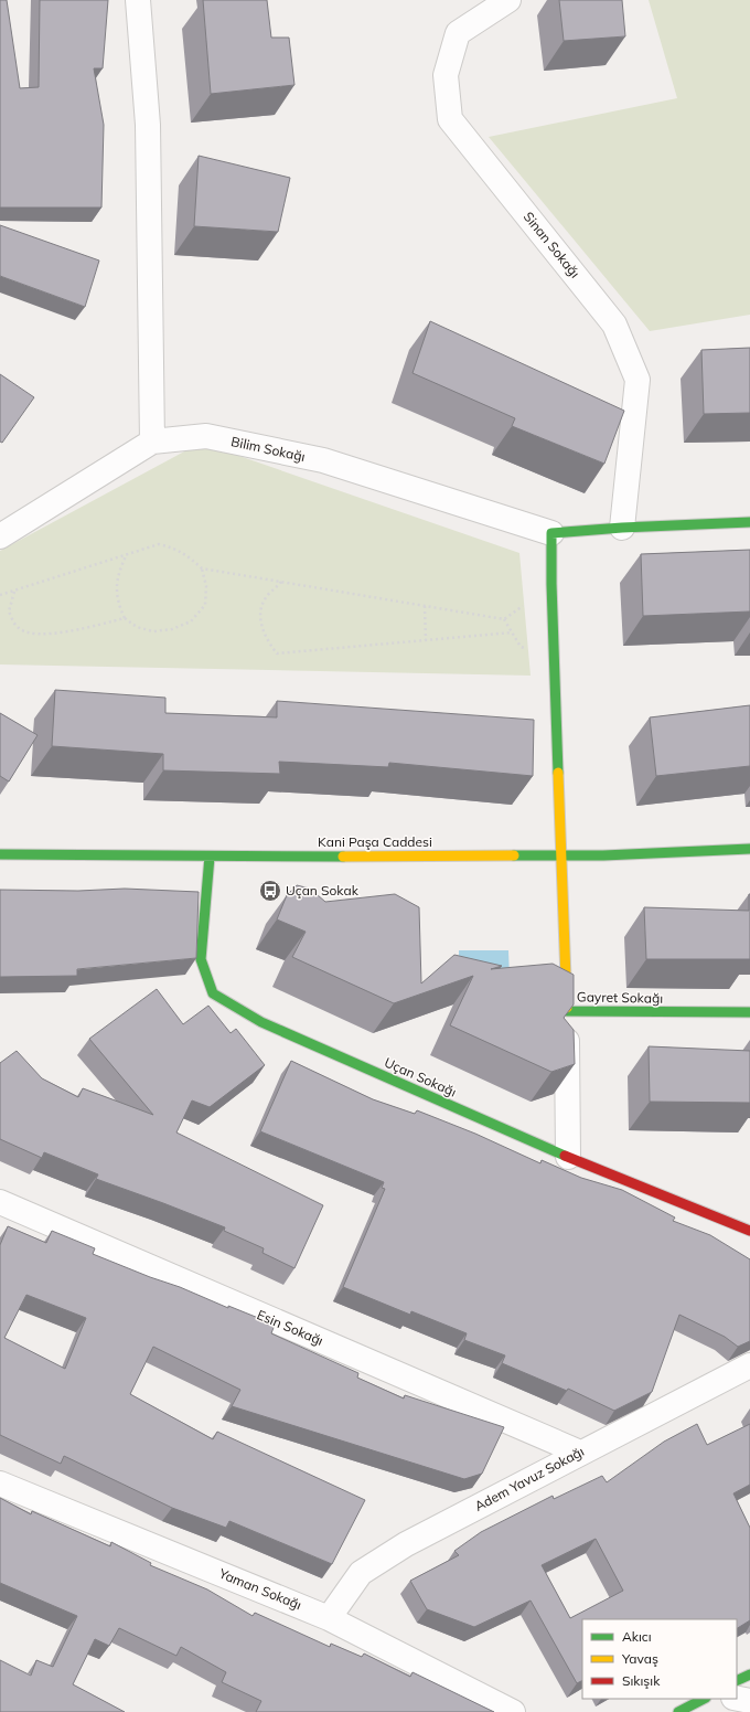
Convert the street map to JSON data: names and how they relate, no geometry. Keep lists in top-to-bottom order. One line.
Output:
{"streets":{"street":["Sinan Sokağı","Bilim Sokağı","Kani Paşa Caddesi","Gayret Sokağı","Uçan Sokağı","Esin Sokağı","Adem Yavuz Sokağı","Yaman Sokağı"]},"crossings":[["Bilim Sokağı","Gayret Sokağı"],["Kani Paşa Caddesi","Gayret Sokağı"],["Kani Paşa Caddesi","Uçan Sokağı"],["Esin Sokağı","Adem Yavuz Sokağı"],["Adem Yavuz Sokağı","Yaman Sokağı"]],"places":{"bus stop":["Uçan Sokak"]},"legend":["Akıcı","Yavaş","Sıkışık"]}
